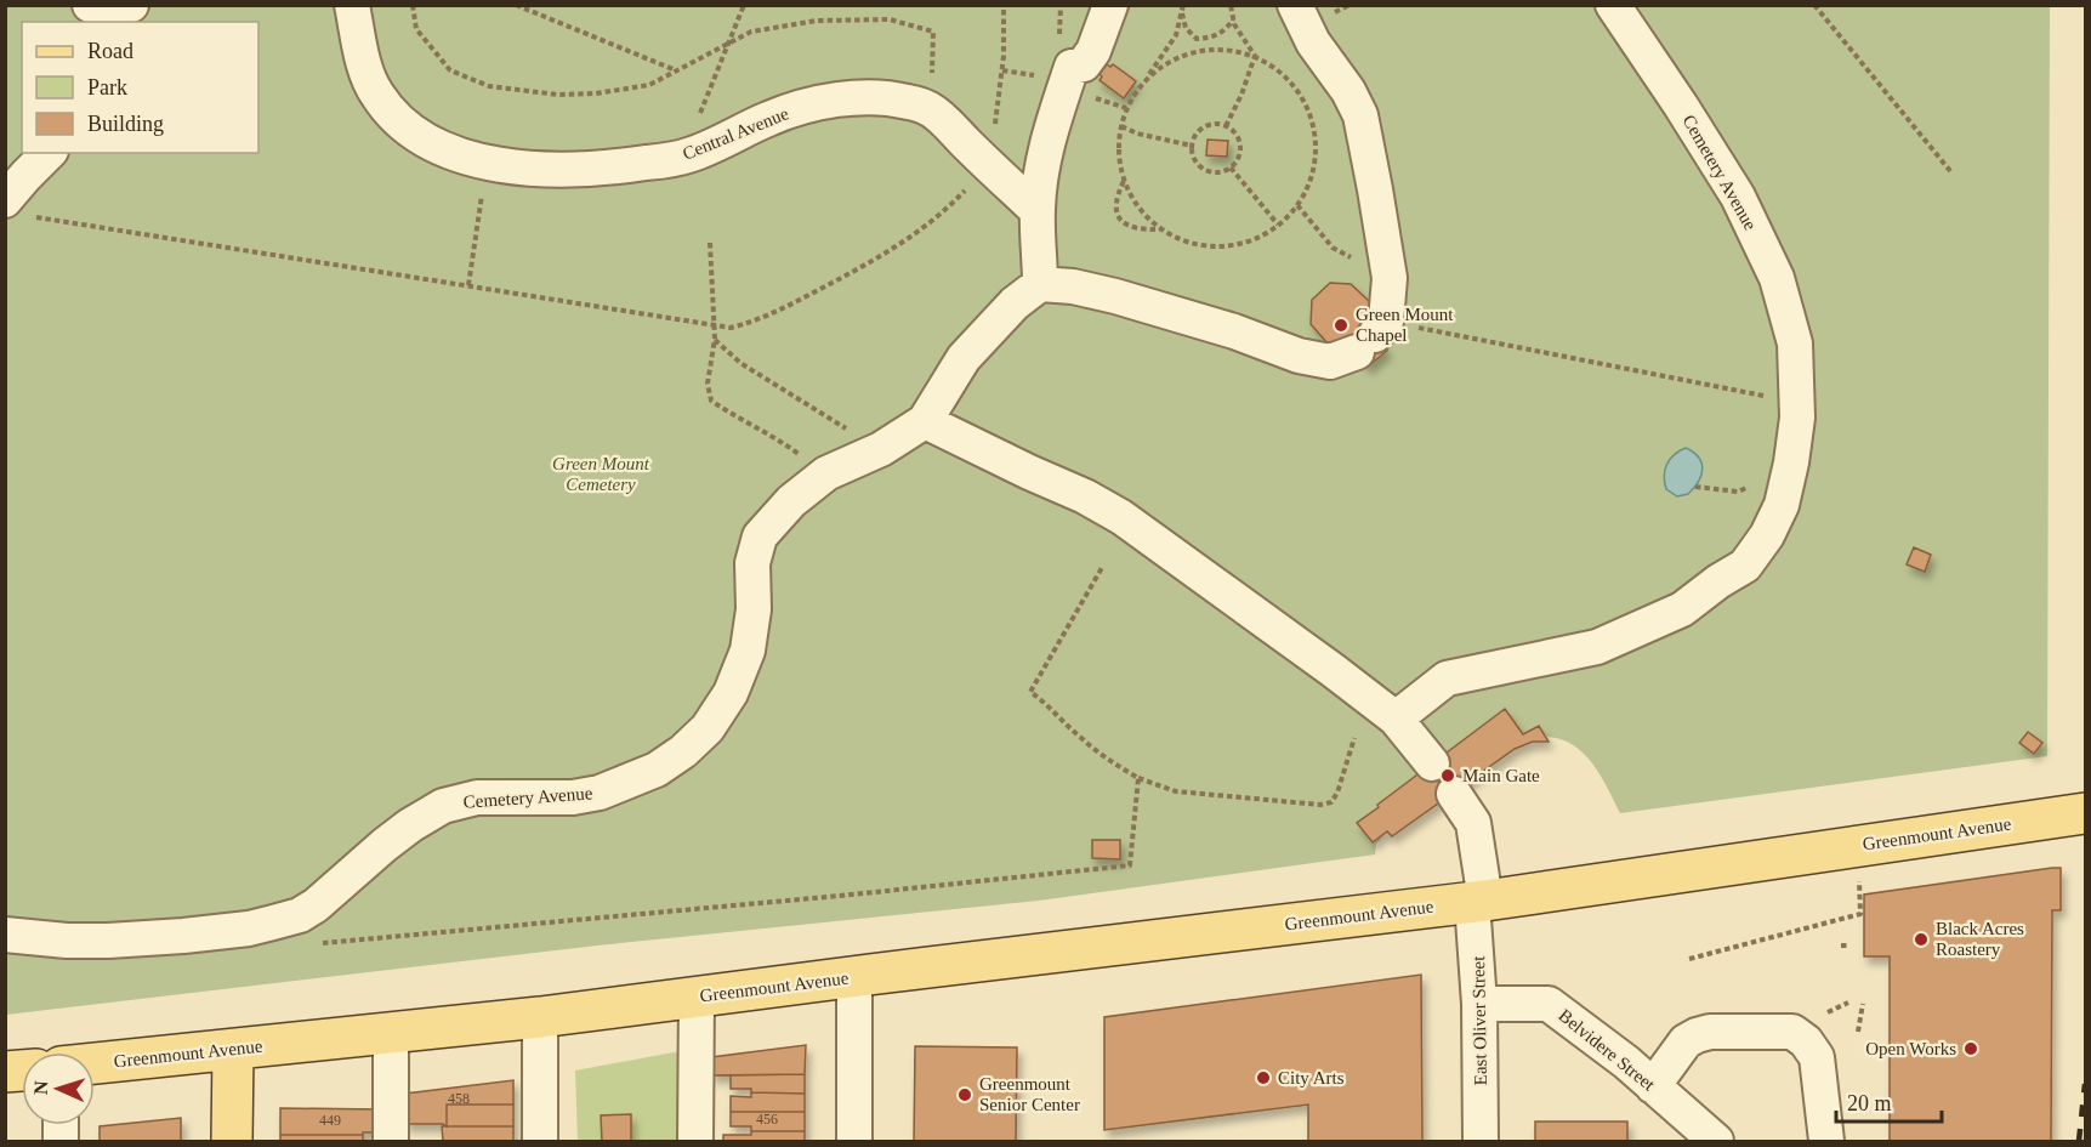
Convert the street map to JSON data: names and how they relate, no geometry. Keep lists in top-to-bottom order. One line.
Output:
{"streets":{"main road":["Greenmount Avenue"],"street":["Central Avenue","Cemetery Avenue","East Oliver Street","Belvidere Street"]},"crossings":[["Greenmount Avenue","East Oliver Street"],["East Oliver Street","Belvidere Street"]],"parks":["Green Mount Cemetery"],"places":["Green Mount Chapel","Main Gate","Black Acres Roastery","Open Works","City Arts","Greenmount Senior Center"],"house_numbers":["458","456","449"],"legend":["Road","Park","Building"],"scale_bar":"20 m","north":"left"}
